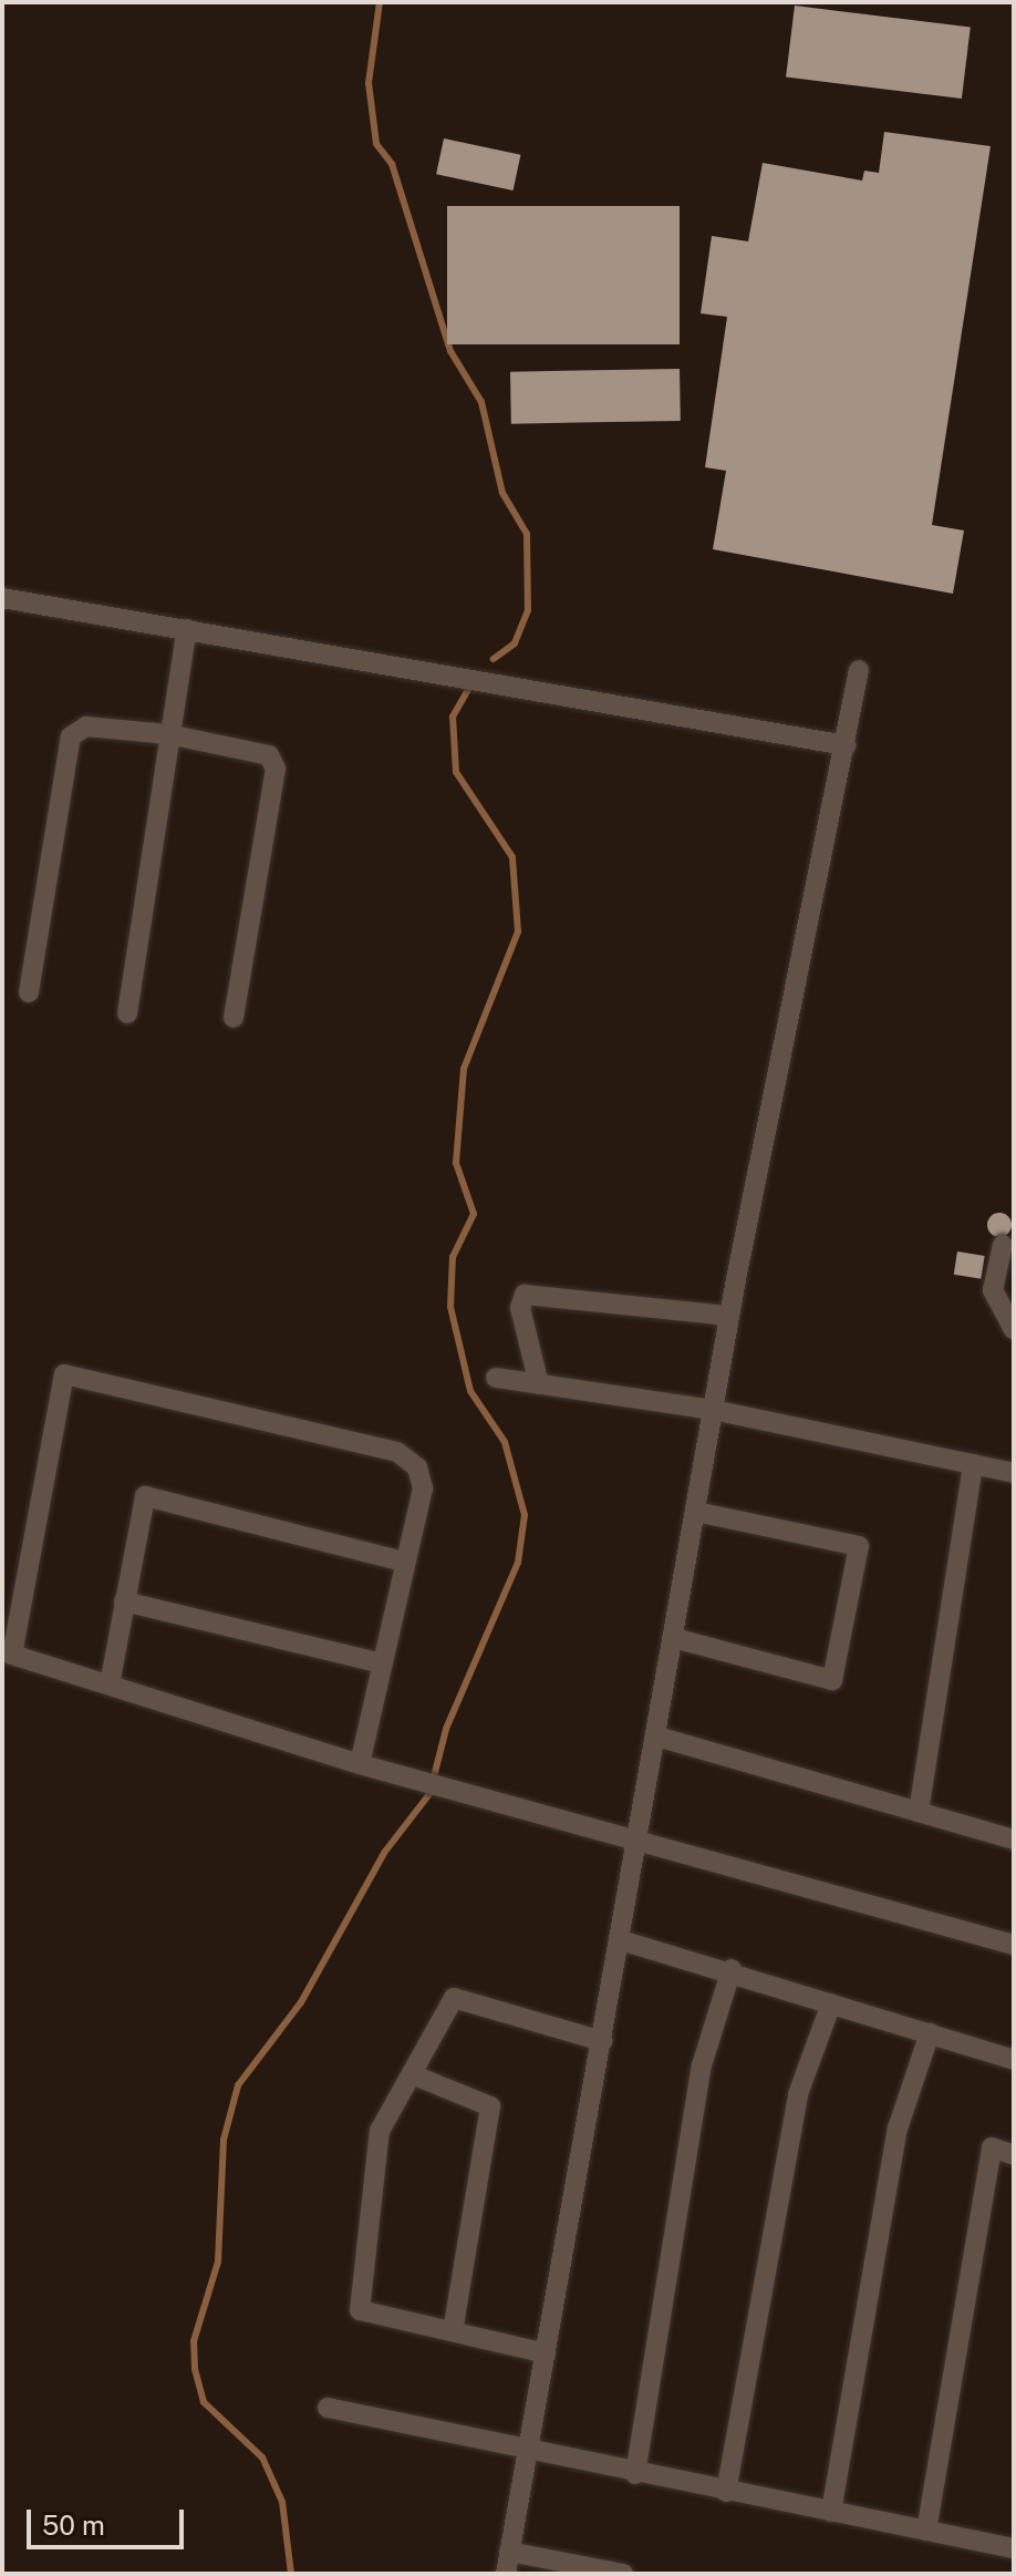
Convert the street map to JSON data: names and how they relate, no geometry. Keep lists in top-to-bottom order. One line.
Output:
{"scale_bar":"50 m"}
